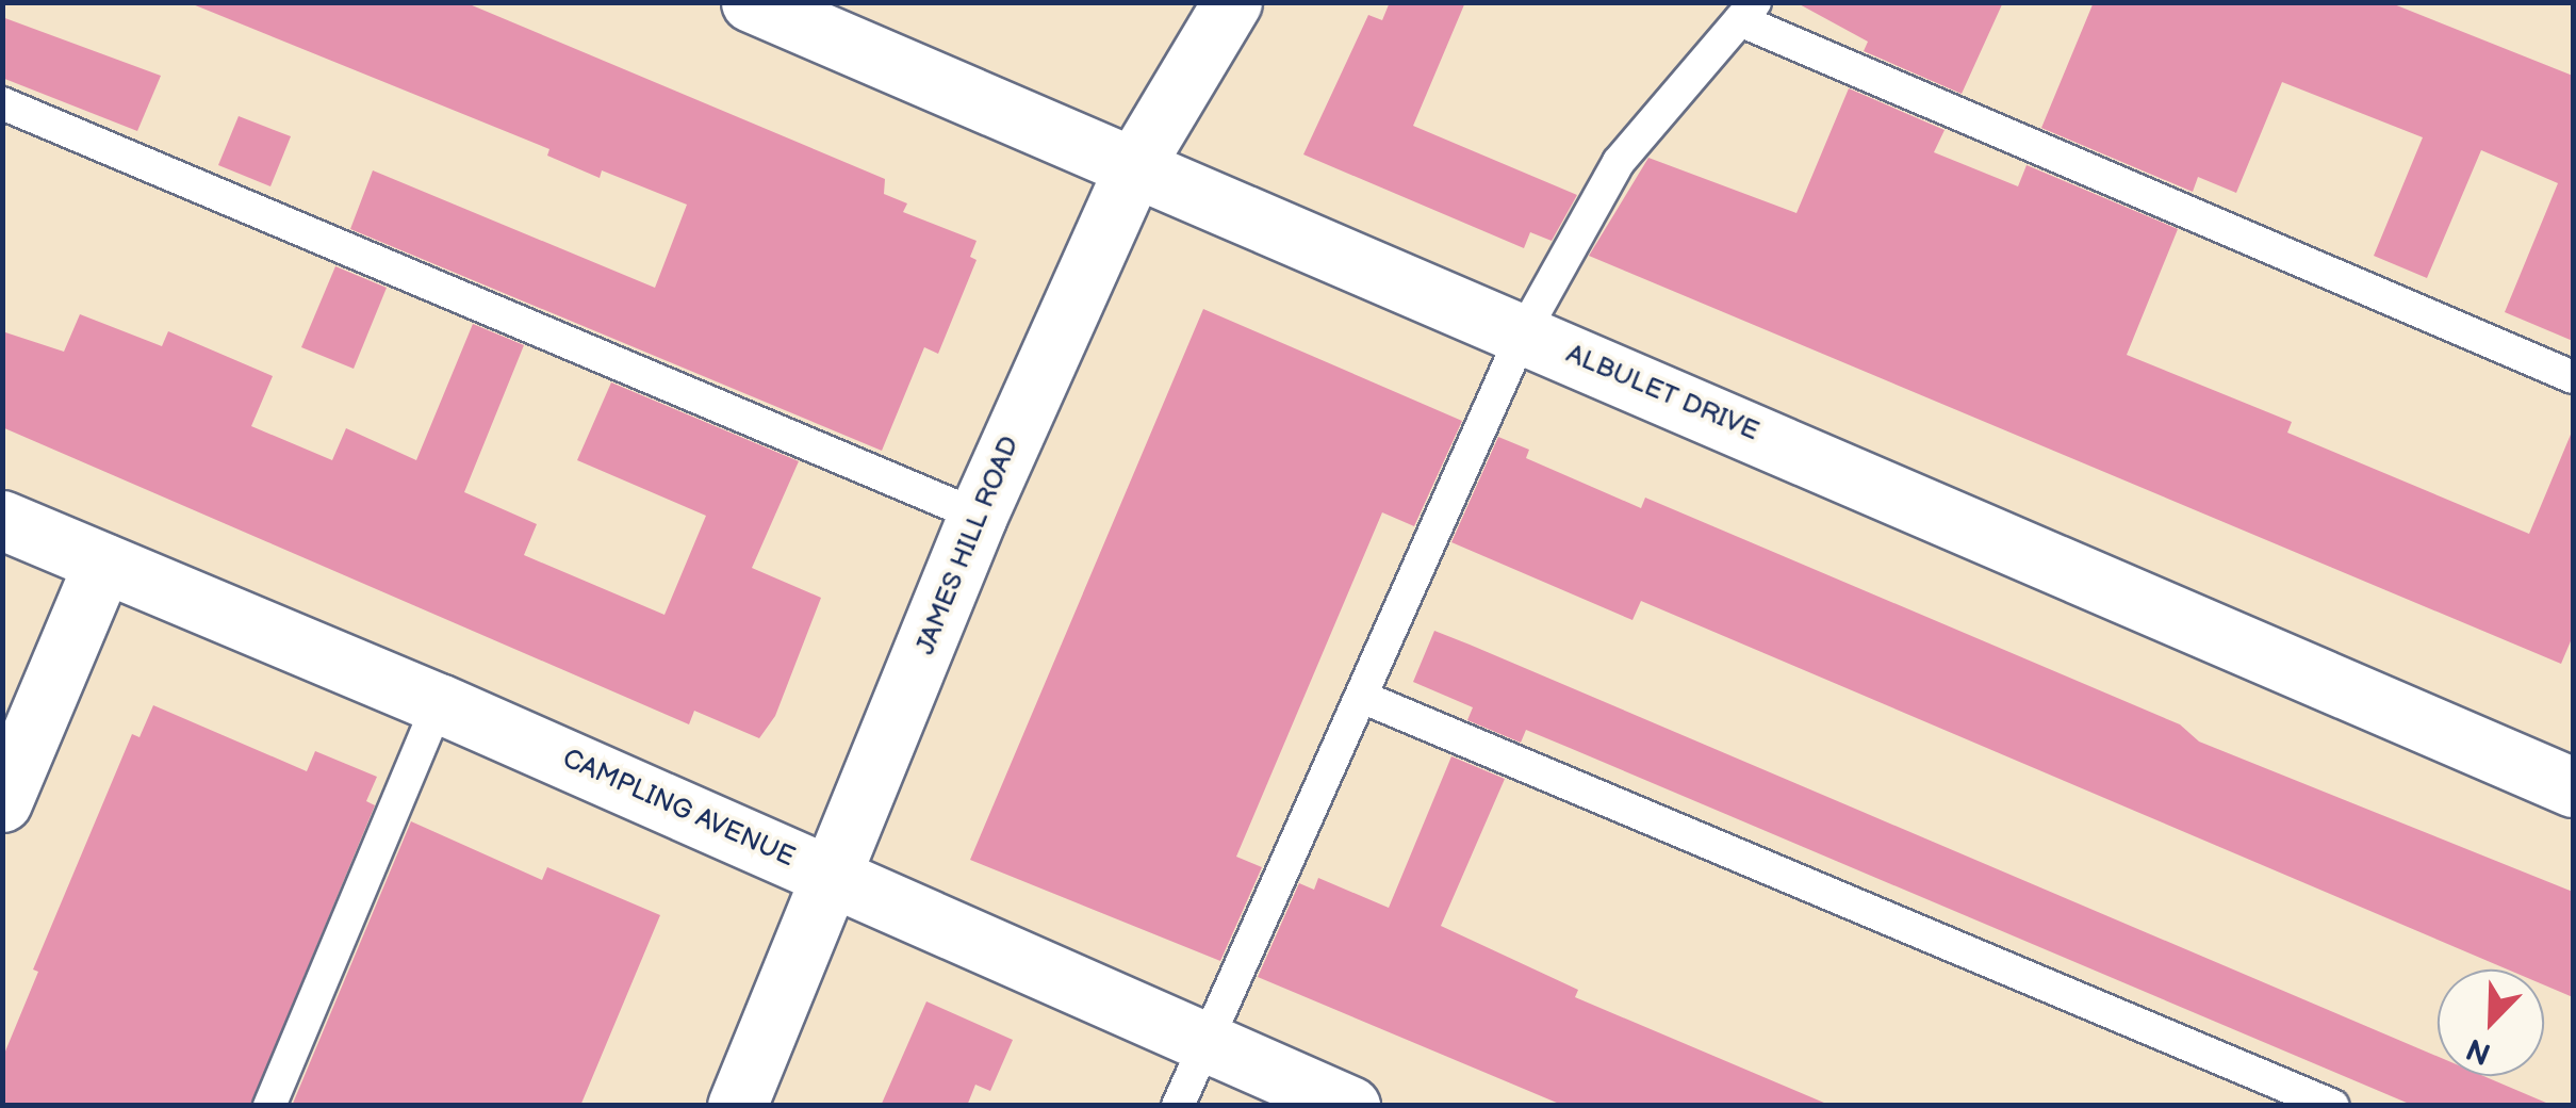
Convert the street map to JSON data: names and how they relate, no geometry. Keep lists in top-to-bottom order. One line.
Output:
{"streets":{"street":["ALBULET DRIVE","JAMES HILL ROAD","CAMPLING AVENUE"]},"crossings":[["ALBULET DRIVE","JAMES HILL ROAD"],["JAMES HILL ROAD","CAMPLING AVENUE"]],"north":"bottom left"}
